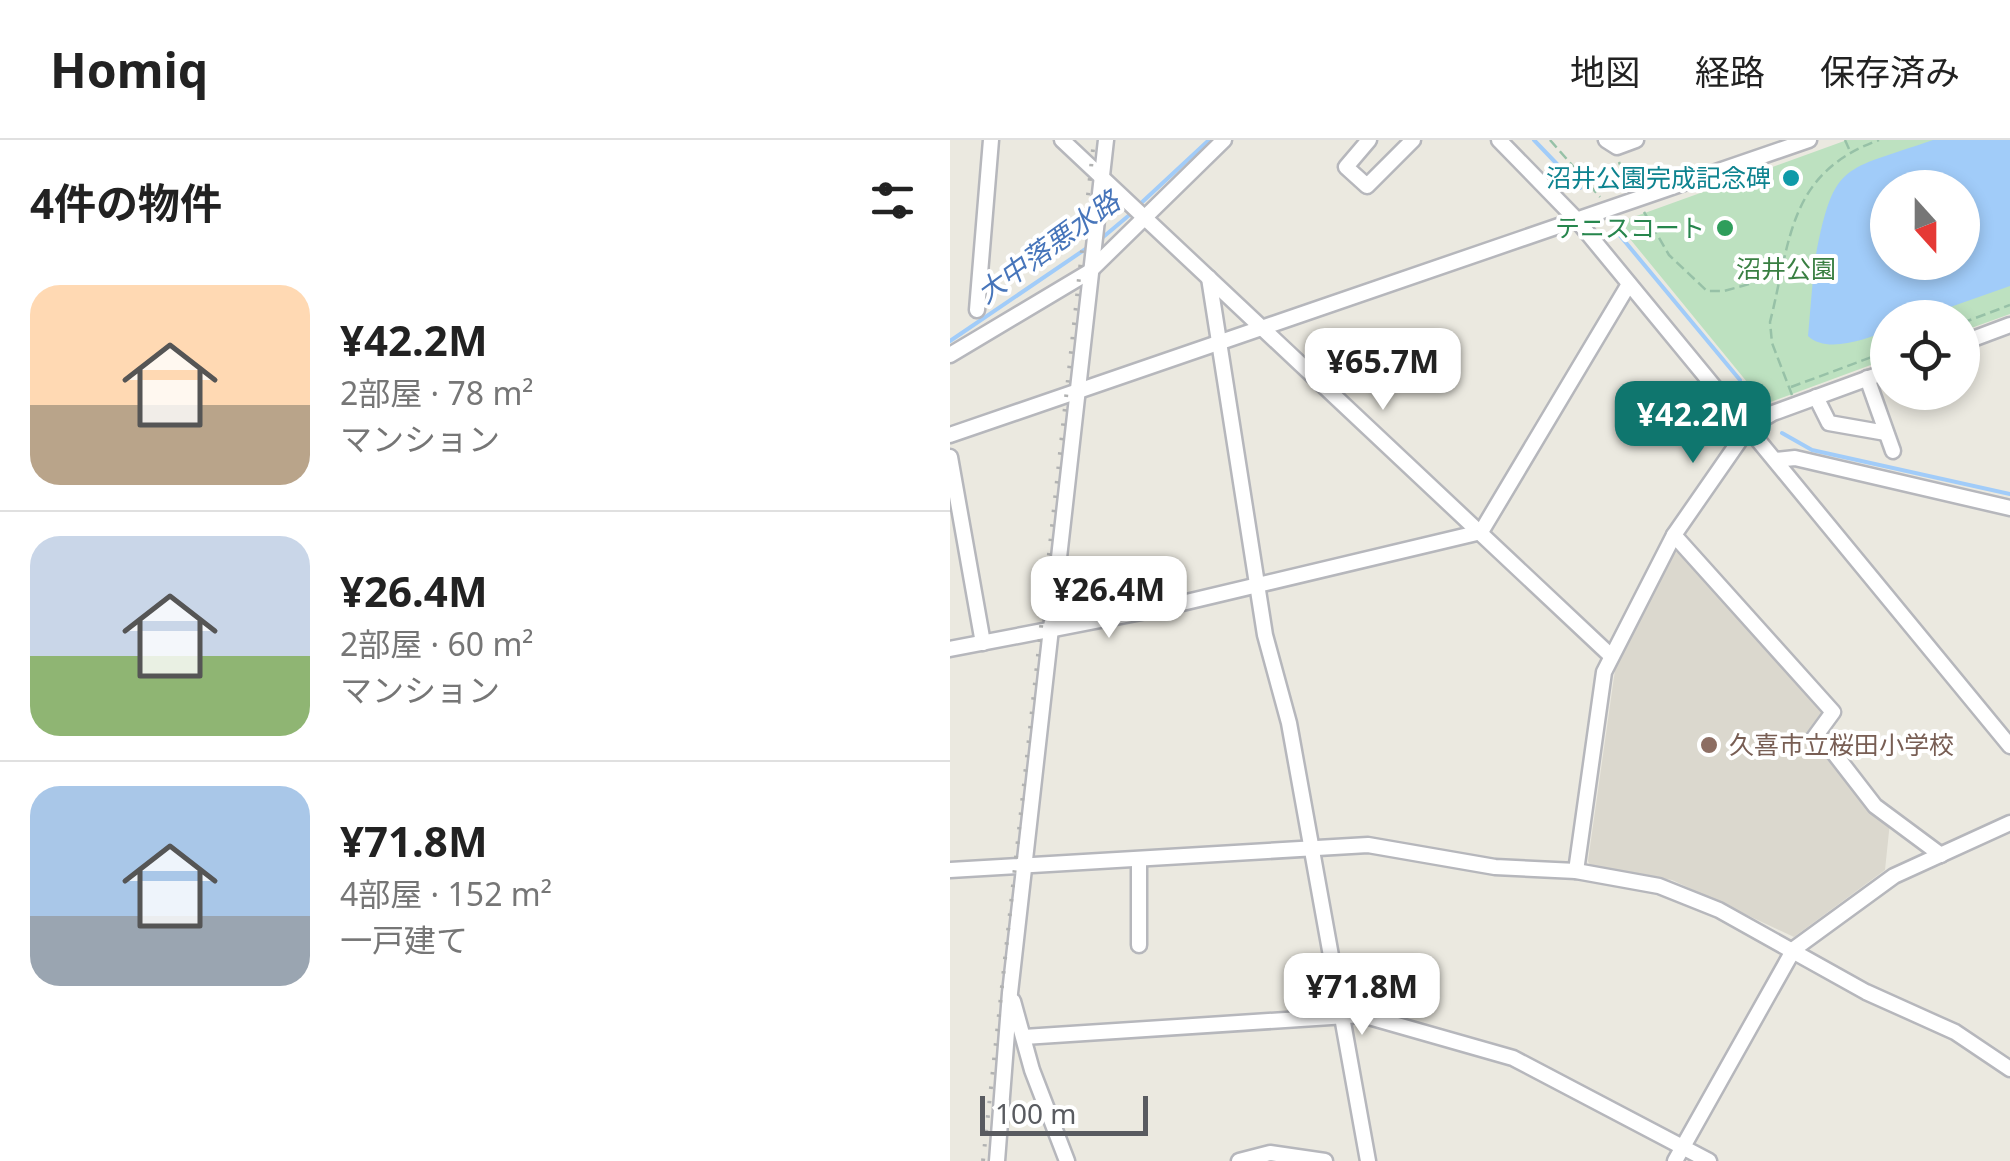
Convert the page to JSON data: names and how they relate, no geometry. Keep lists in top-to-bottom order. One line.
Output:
{"water":["大中落悪水路"],"parks":["沼井公園"],"places":["沼井公園完成記念碑","テニスコート","久喜市立桜田小学校"],"scale_bar":"100 m","north":"bottom","page":{"header":"Homiq","nav":["地図","経路","保存済み"],"heading":"4件の物件","list":[{"name":"¥42.2M","note":"2部屋 · 78 m² · マンション"},{"name":"¥26.4M","note":"2部屋 · 60 m² · マンション"},{"name":"¥71.8M","note":"4部屋 · 152 m² · 一戸建て"}],"price":["¥65.7M","¥42.2M","¥26.4M","¥71.8M"],"scale":"100 m"}}
